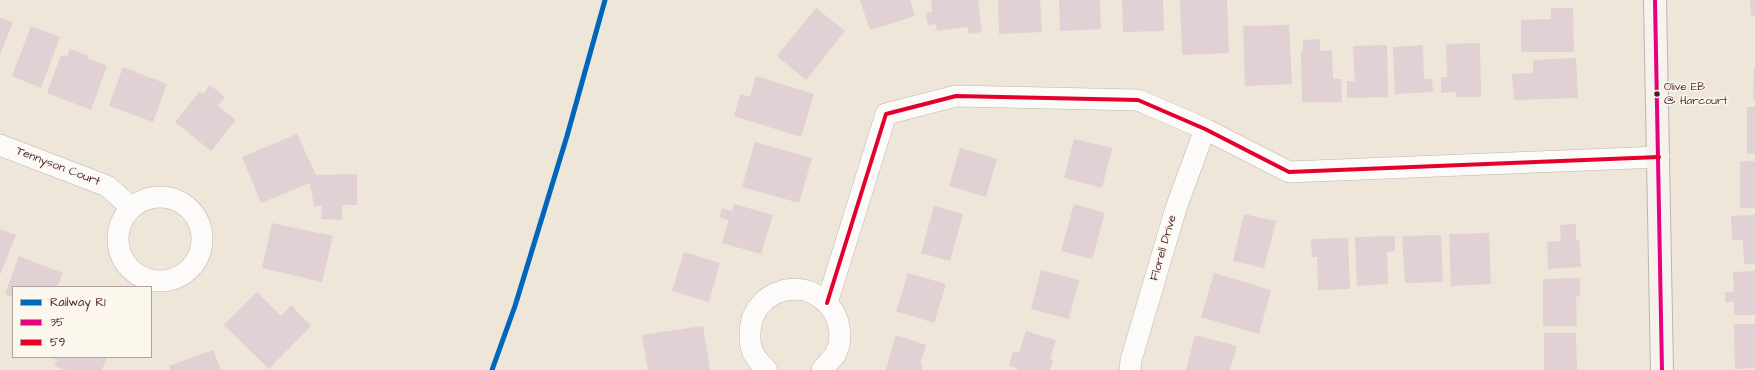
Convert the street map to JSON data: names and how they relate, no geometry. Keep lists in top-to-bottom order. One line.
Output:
{"streets":{"street":["Tennyson Court","Florell Drive"]},"places":["Olive EB @ Harcourt"],"lines":["rail line R1","transit line 35","transit line 59"],"legend":["Railway R1","35","59"]}
